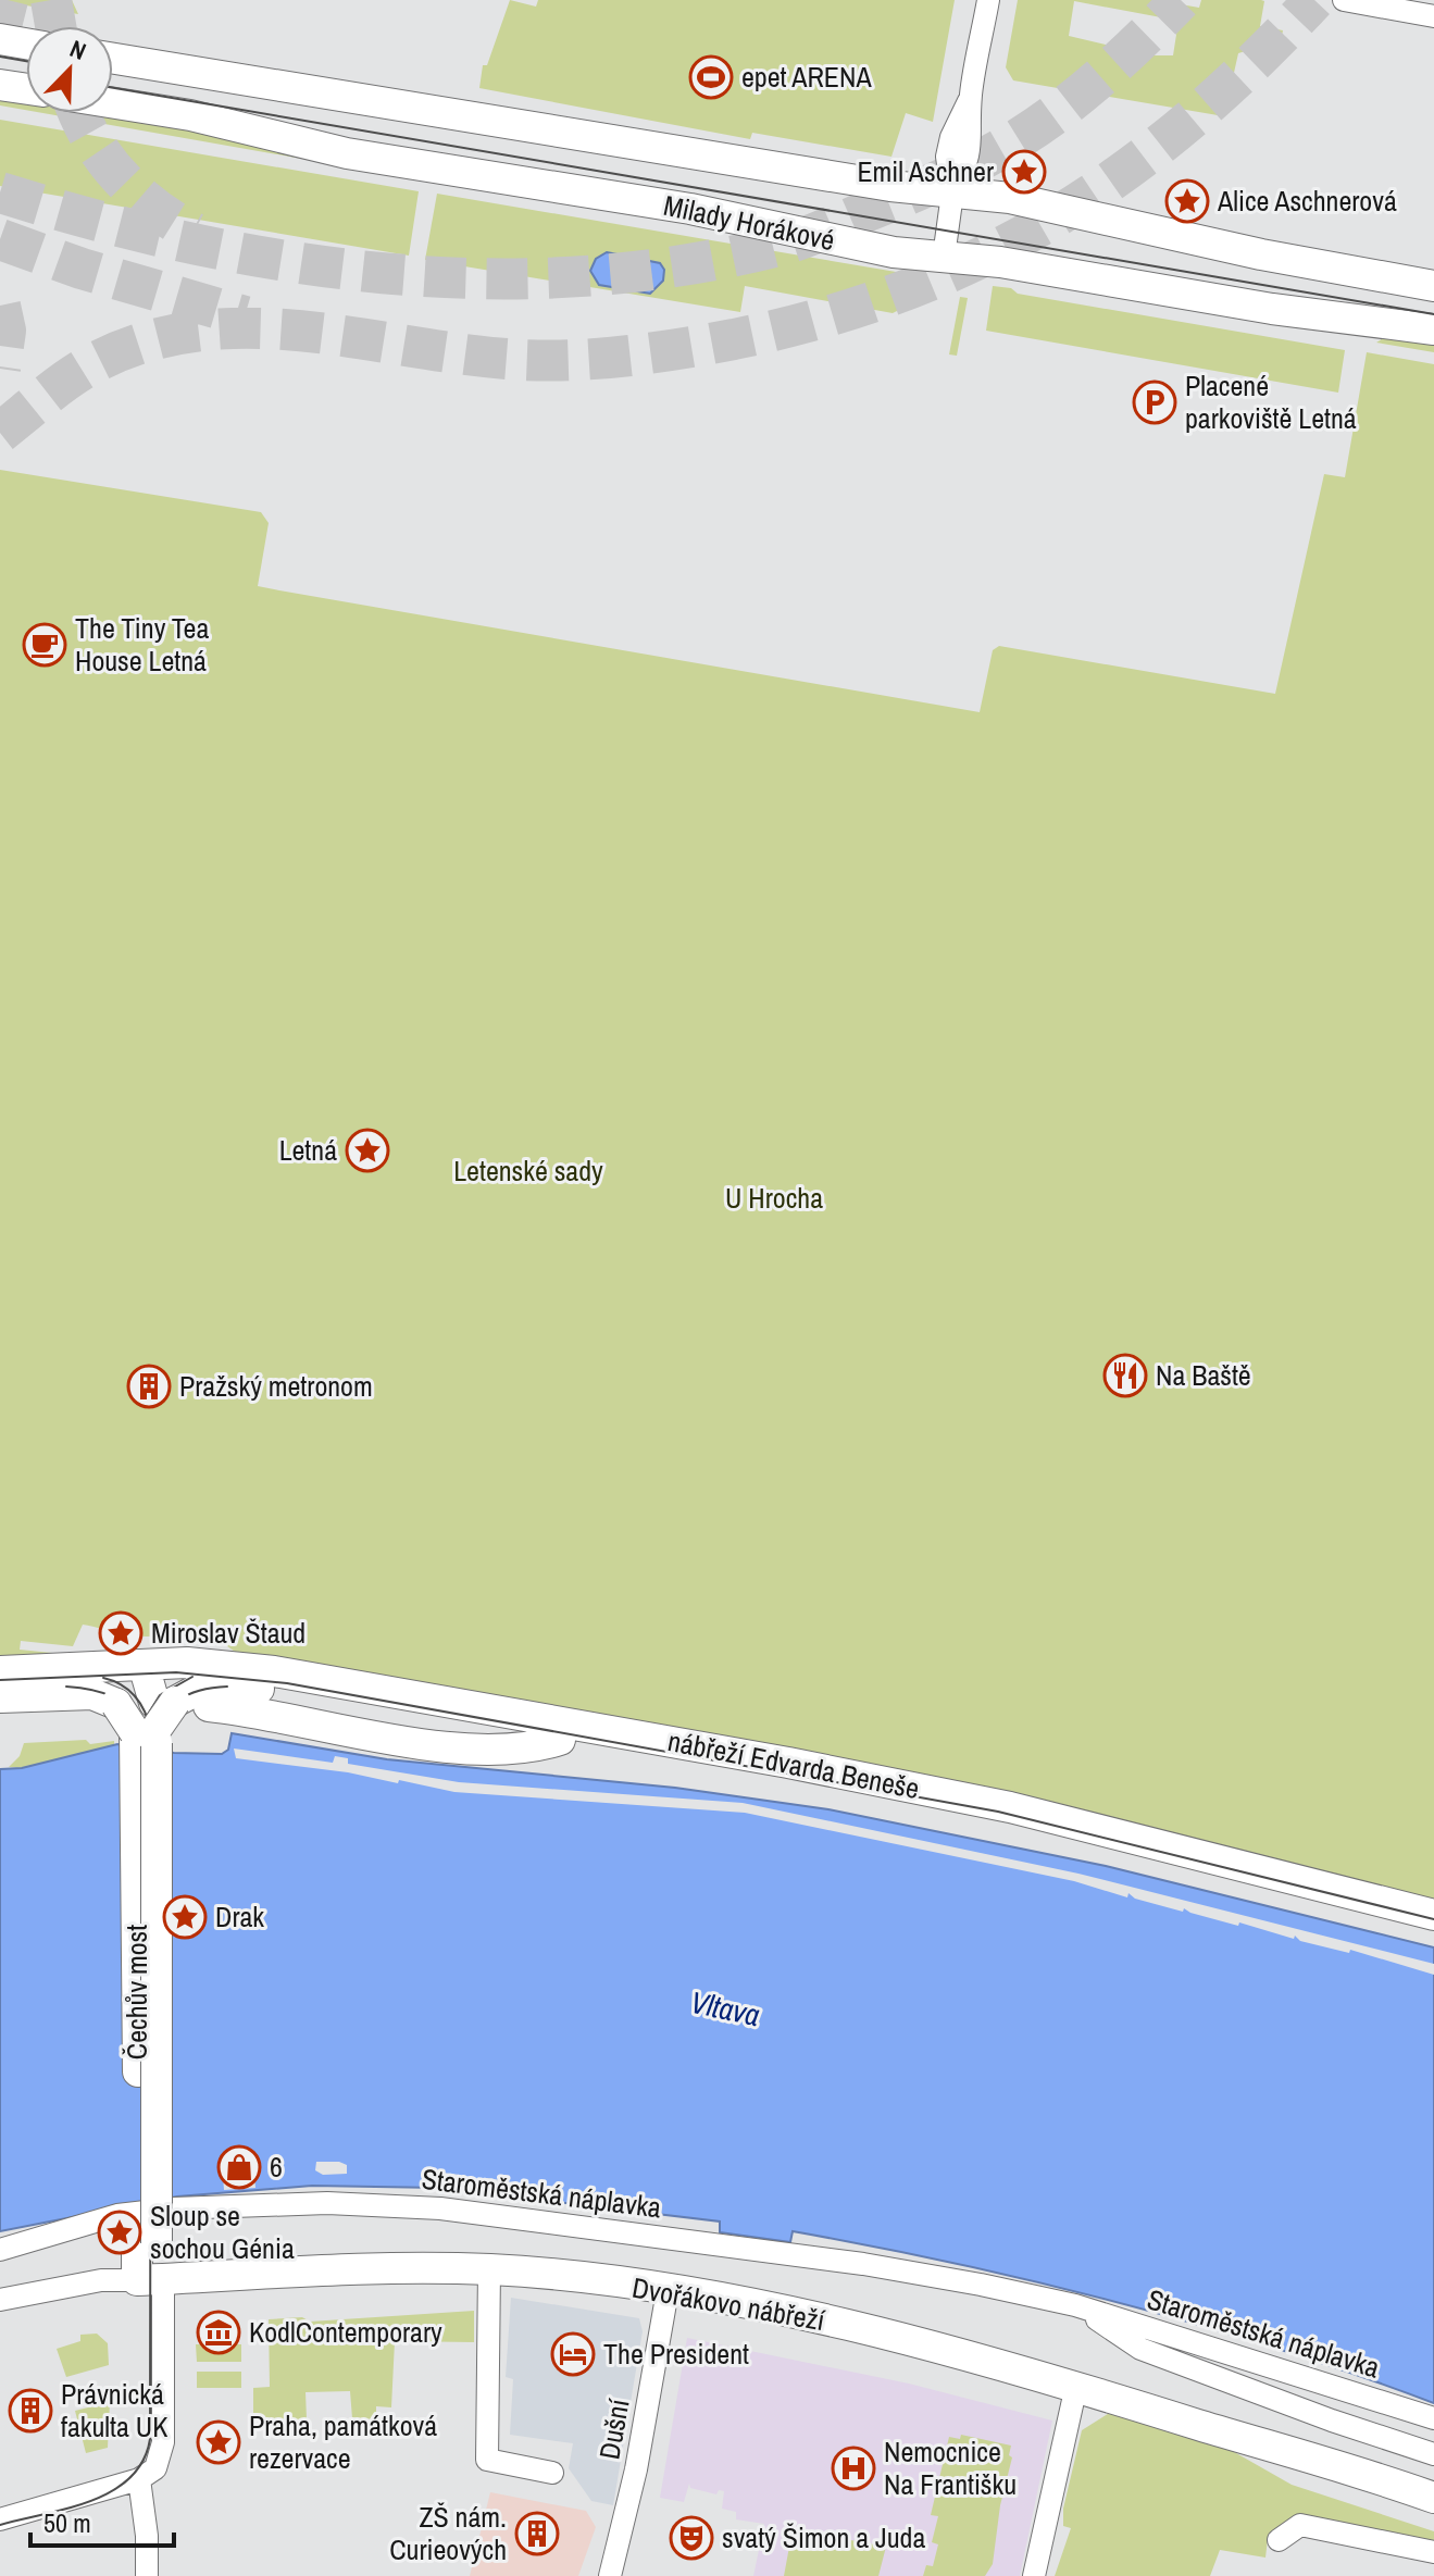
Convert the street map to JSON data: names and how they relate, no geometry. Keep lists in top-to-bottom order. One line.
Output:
{"streets":{"main road":["Milady Horákové","nábřeží Edvarda Beneše","Čechův most","Dvořákovo nábřeží"],"street":["Staroměstská náplavka","Dušní"]},"crossings":[["nábřeží Edvarda Beneše","Čechův most"],["Čechův most","Dvořákovo nábřeží"],["Dvořákovo nábřeží","Dušní"]],"water":["Vltava"],"parks":["Letenské sady","U Hrocha"],"places":{"sports":["epet ARENA"],"place":["Emil Aschner","Alice Aschnerová","Letná","Miroslav Štaud","Drak","Sloup se sochou Génia","Praha, památková rezervace"],"parking":["Placené parkoviště Letná"],"cafe":["The Tiny Tea House Letná"],"restaurant":["Na Baště"],"building":["Pražský metronom","Právnická fakulta UK","ZŠ nám. Curieových"],"shop":["6"],"museum":["KodlContemporary"],"hotel":["The President"],"hospital":["Nemocnice Na Františku"],"theatre":["svatý Šimon a Juda"]},"scale_bar":"50 m","north":"top right"}
